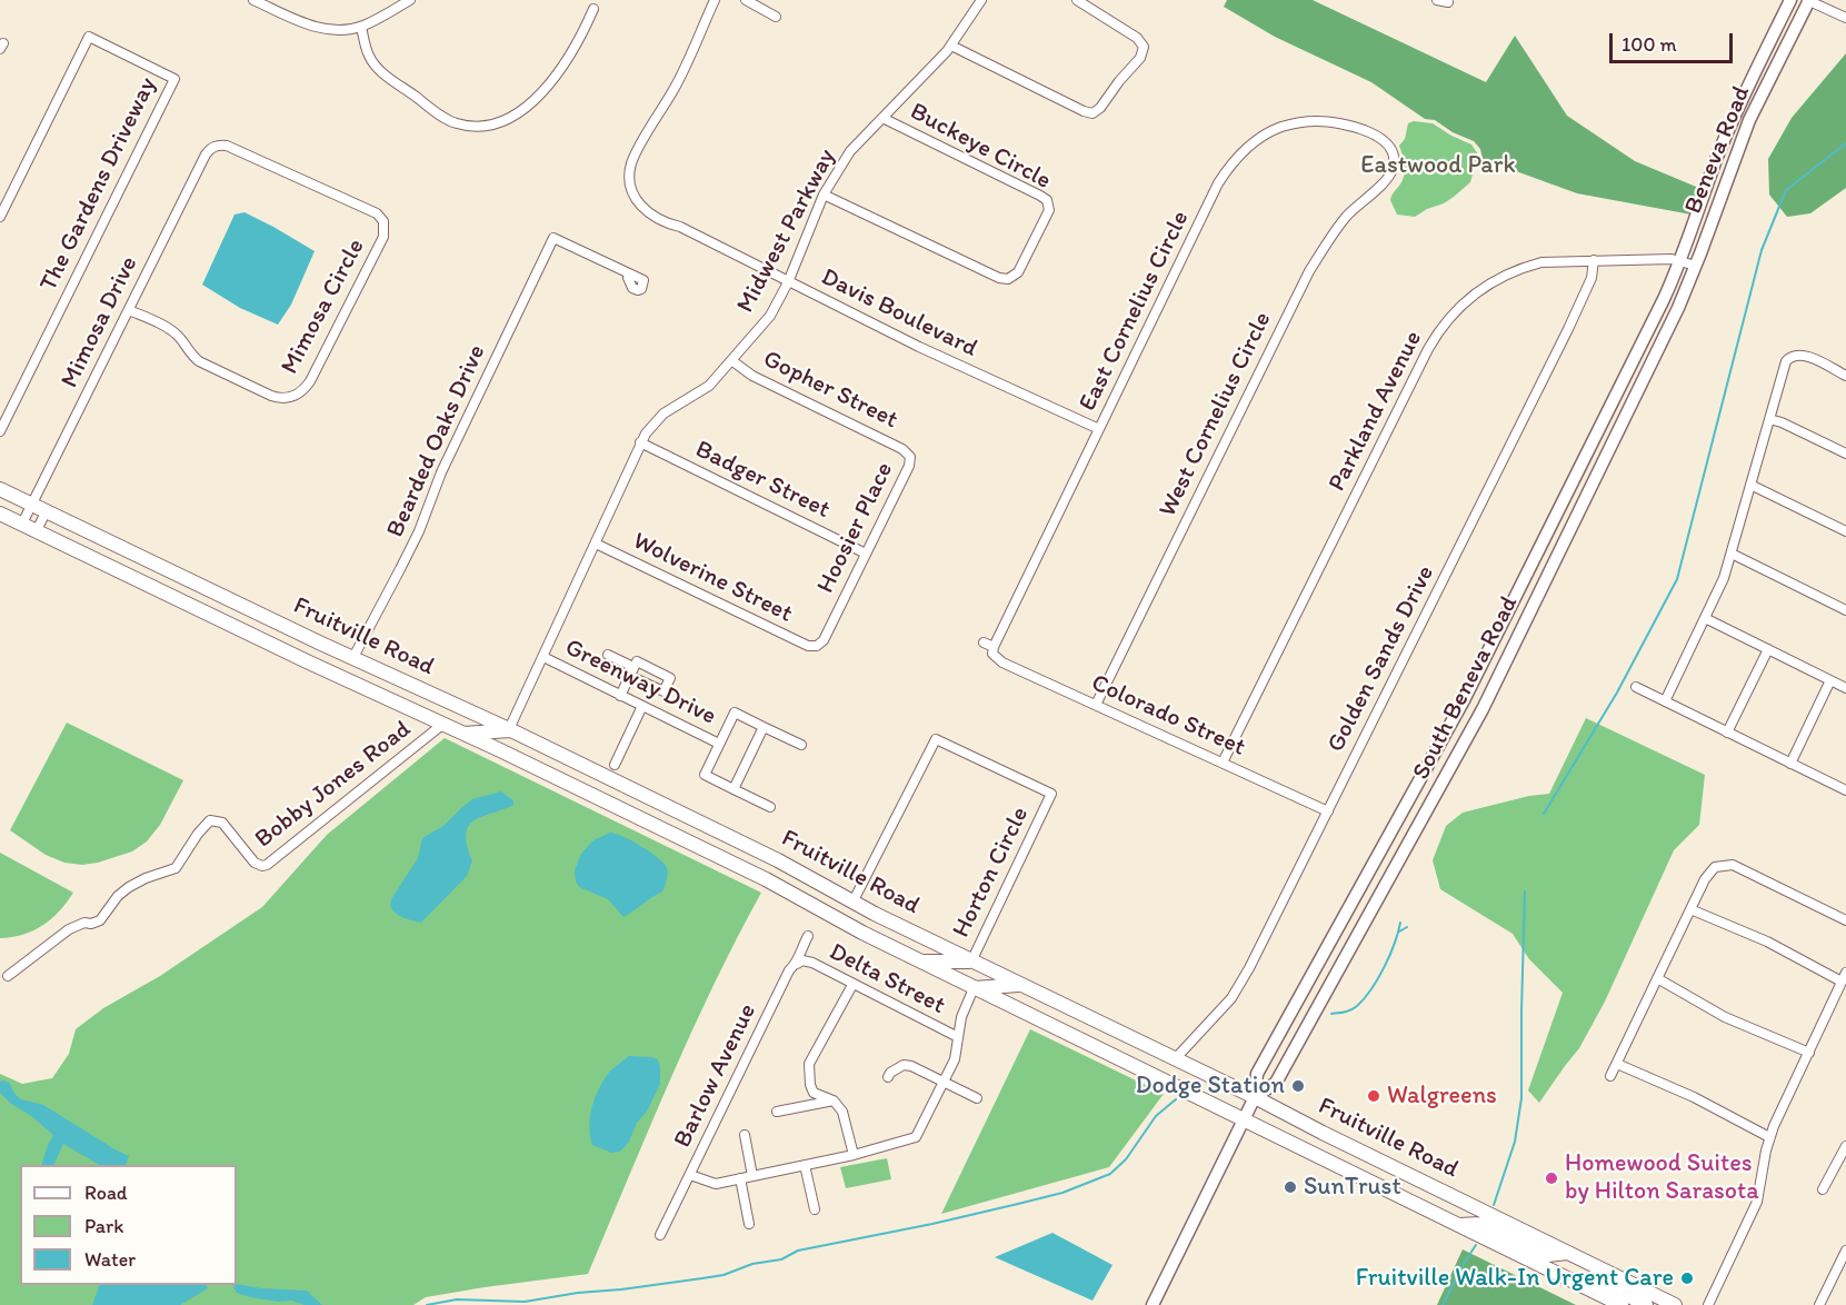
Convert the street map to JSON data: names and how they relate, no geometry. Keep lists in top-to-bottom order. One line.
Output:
{"streets":{"main road":["Beneva Road","Fruitville Road","South Beneva Road"],"street":["Buckeye Circle","The Gardens Driveway","Midwest Parkway","Mimosa Circle","East Cornelius Circle","Davis Boulevard","Mimosa Drive","Gopher Street","Parkland Avenue","West Cornelius Circle","Bearded Oaks Drive","Badger Street","Hoosier Place","Wolverine Street","Golden Sands Drive","Greenway Drive","Colorado Street","Bobby Jones Road","Horton Circle","Delta Street","Barlow Avenue"]},"crossings":[["Buckeye Circle","Midwest Parkway"],["Beneva Road","Parkland Avenue"],["Beneva Road","South Beneva Road"],["Midwest Parkway","Davis Boulevard"],["Midwest Parkway","Gopher Street"],["Midwest Parkway","Badger Street"],["Midwest Parkway","Wolverine Street"],["Midwest Parkway","Fruitville Road"],["Midwest Parkway","Greenway Drive"],["Mimosa Circle","Mimosa Drive"],["East Cornelius Circle","Davis Boulevard"],["East Cornelius Circle","West Cornelius Circle"],["East Cornelius Circle","Colorado Street"],["Mimosa Drive","Fruitville Road"],["Gopher Street","Hoosier Place"],["Parkland Avenue","Golden Sands Drive"],["Parkland Avenue","Colorado Street"],["West Cornelius Circle","Colorado Street"],["Bearded Oaks Drive","Fruitville Road"],["Badger Street","Hoosier Place"],["Hoosier Place","Wolverine Street"],["Fruitville Road","Golden Sands Drive"],["Fruitville Road","South Beneva Road"],["Fruitville Road","Bobby Jones Road"],["Fruitville Road","Horton Circle"],["Golden Sands Drive","Colorado Street"],["Delta Street","Barlow Avenue"]],"parks":["Eastwood Park"],"places":["Dodge Station","Walgreens","Homewood Suites by Hilton Sarasota","SunTrust","Fruitville Walk-In Urgent Care"],"legend":["Road","Park","Water"],"scale_bar":"100 m"}
